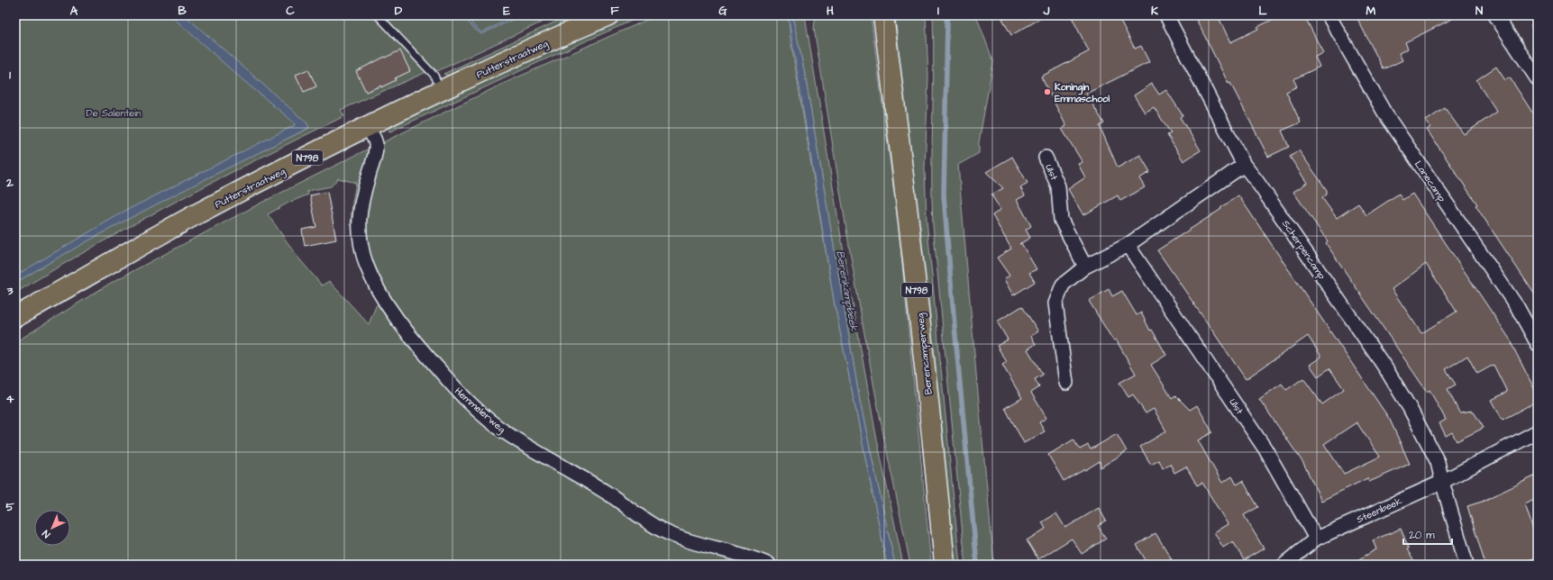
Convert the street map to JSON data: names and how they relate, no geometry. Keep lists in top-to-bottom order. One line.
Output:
{"streets":{"main road":["Putterstraatweg","N798","Berencamperweg"],"street":["Ulst","Lanecamp","Scherpencamp","Hemmelerweg","Steenbeek"]},"crossings":[["Putterstraatweg","Hemmelerweg"],["Ulst","Steenbeek"],["Scherpencamp","Steenbeek"]],"water":["Berenkampbeek"],"parks":["De Salentein"],"places":["Koningin Emmaschool"],"scale_bar":"20 m","north":"bottom left","grid":{"columns":["A","B","C","D","E","F","G","H","I","J","K","L","M","N"],"rows":["1","2","3","4","5"]}}
